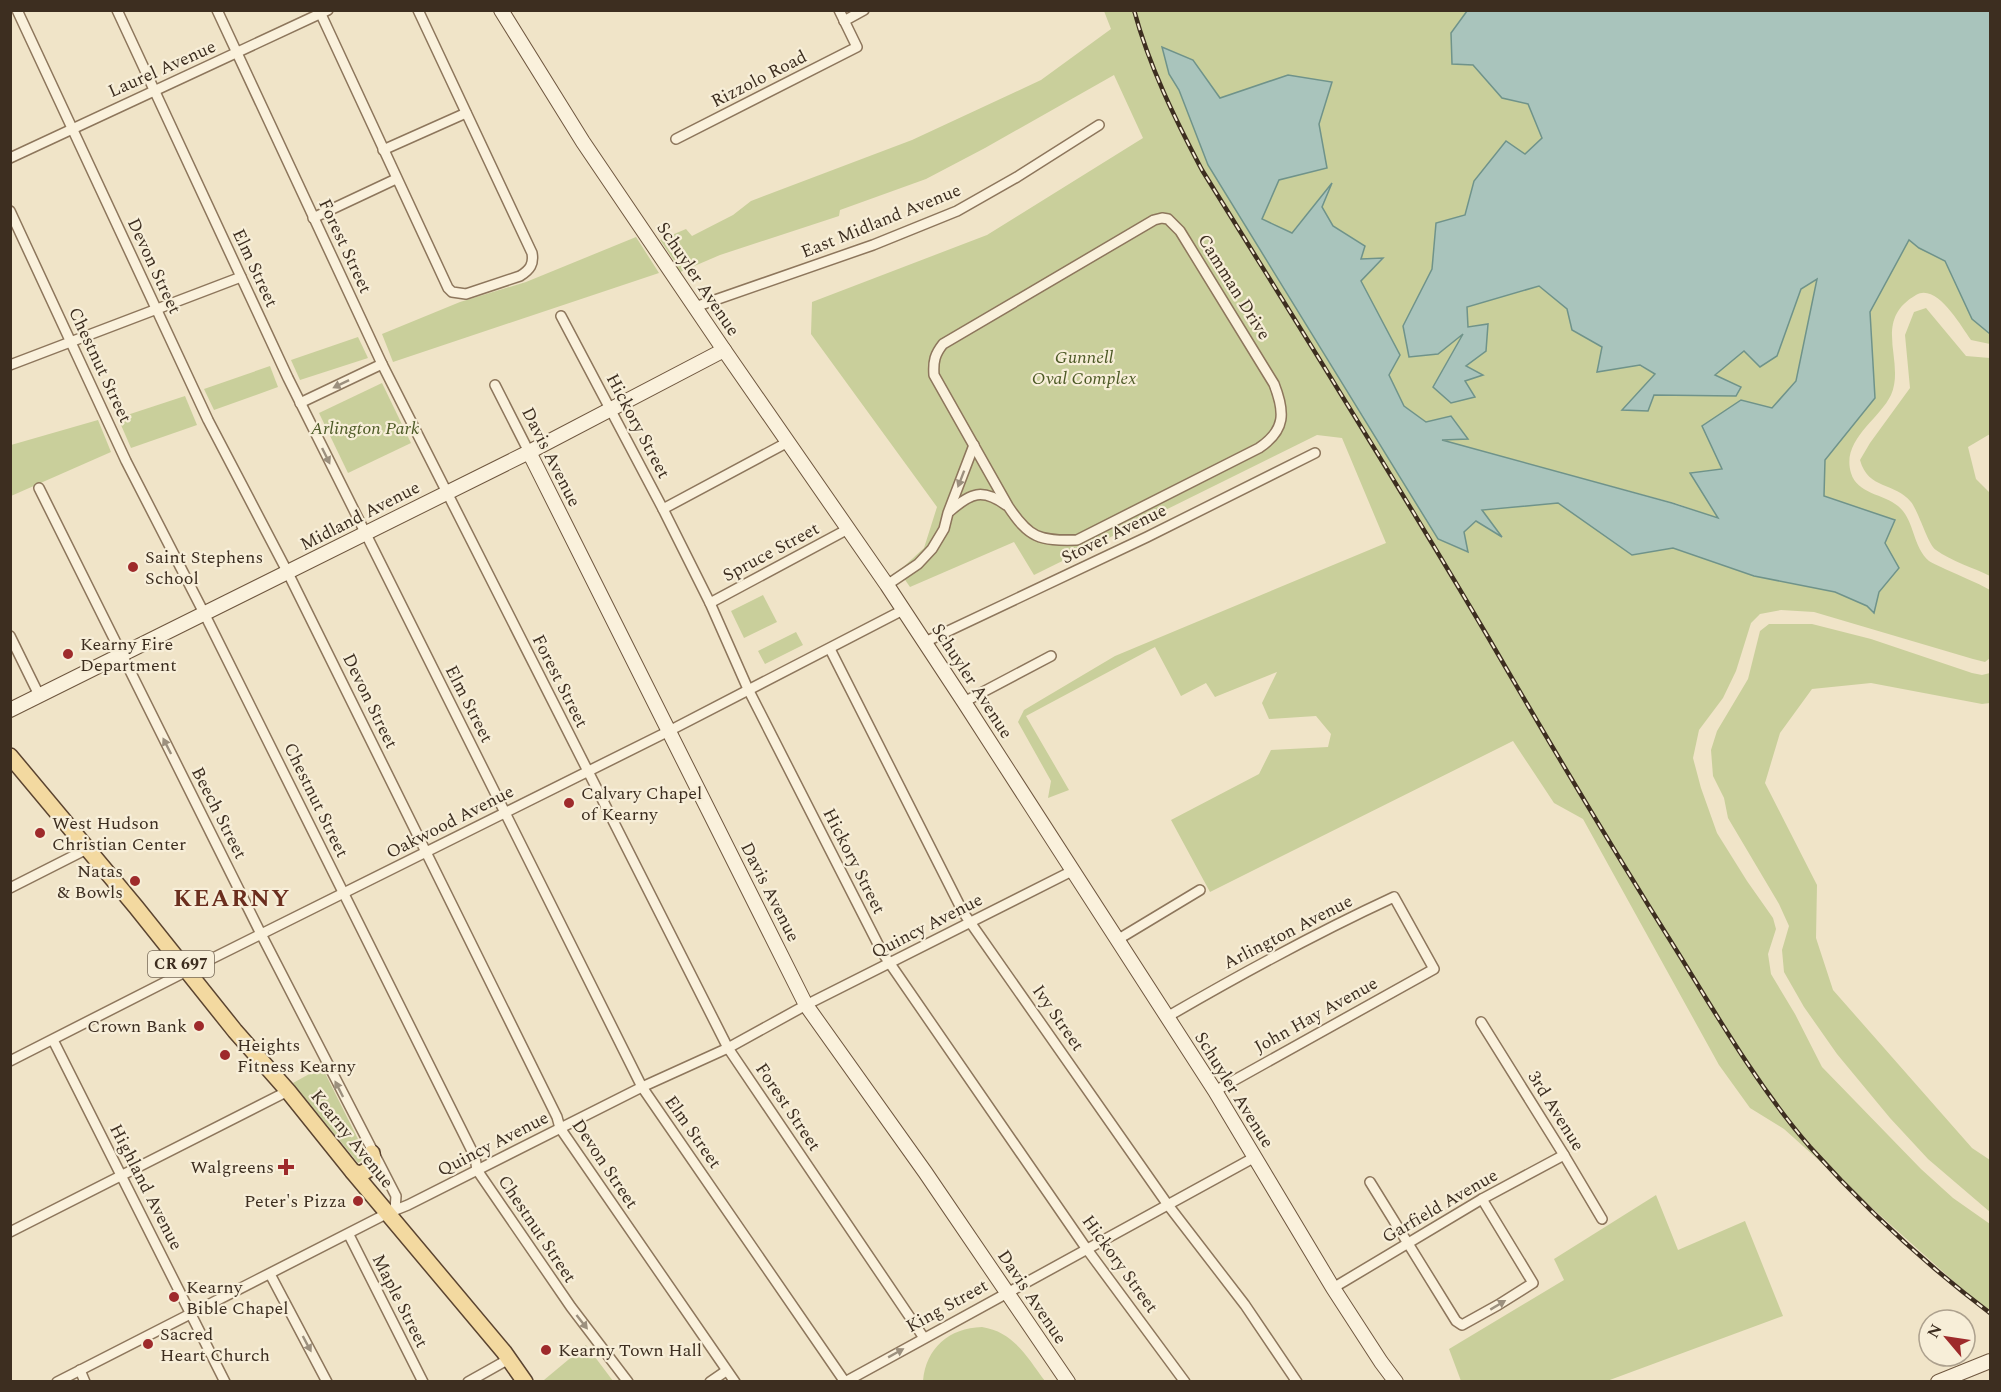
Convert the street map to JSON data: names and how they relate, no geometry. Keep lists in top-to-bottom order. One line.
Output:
{"streets":{"main road":["CR 697","Kearny Avenue"],"street":["Laurel Avenue","Rizzolo Road","East Midland Avenue","Forest Street","Devon Street","Elm Street","Schuyler Avenue","Camman Drive","Chestnut Street","Hickory Street","Davis Avenue","Midland Avenue","Stover Avenue","Spruce Street","Beech Street","Oakwood Avenue","Quincy Avenue","Arlington Avenue","John Hay Avenue","Ivy Street","3rd Avenue","Highland Avenue","Garfield Avenue","Maple Street","King Street"]},"crossings":[["Laurel Avenue","Forest Street"],["Laurel Avenue","Devon Street"],["Laurel Avenue","Elm Street"],["East Midland Avenue","Schuyler Avenue"],["Forest Street","Midland Avenue"],["Forest Street","Oakwood Avenue"],["Forest Street","Quincy Avenue"],["Forest Street","King Street"],["Devon Street","Midland Avenue"],["Devon Street","Oakwood Avenue"],["Devon Street","Quincy Avenue"],["Elm Street","Midland Avenue"],["Elm Street","Oakwood Avenue"],["Elm Street","Quincy Avenue"],["Elm Street","King Street"],["Schuyler Avenue","Midland Avenue"],["Schuyler Avenue","Stover Avenue"],["Schuyler Avenue","Spruce Street"],["Schuyler Avenue","Oakwood Avenue"],["Schuyler Avenue","Quincy Avenue"],["Schuyler Avenue","Arlington Avenue"],["Schuyler Avenue","John Hay Avenue"],["Schuyler Avenue","Garfield Avenue"],["Schuyler Avenue","King Street"],["Chestnut Street","Midland Avenue"],["Chestnut Street","Oakwood Avenue"],["Chestnut Street","Quincy Avenue"],["Hickory Street","Midland Avenue"],["Hickory Street","Spruce Street"],["Hickory Street","Oakwood Avenue"],["Hickory Street","Quincy Avenue"],["Hickory Street","King Street"],["Davis Avenue","Midland Avenue"],["Davis Avenue","Oakwood Avenue"],["Davis Avenue","Quincy Avenue"],["Davis Avenue","King Street"],["Midland Avenue","Beech Street"],["Beech Street","Oakwood Avenue"],["Beech Street","Quincy Avenue"],["Beech Street","Kearny Avenue"],["Oakwood Avenue","Ivy Street"],["Oakwood Avenue","Kearny Avenue"],["Oakwood Avenue","Highland Avenue"],["Quincy Avenue","Ivy Street"],["Quincy Avenue","Kearny Avenue"],["Quincy Avenue","Highland Avenue"],["Quincy Avenue","Maple Street"],["Arlington Avenue","John Hay Avenue"],["Ivy Street","King Street"],["3rd Avenue","Garfield Avenue"]],"one_way":["Beech Street"],"districts":["KEARNY"],"parks":["Gunnell Oval Complex","Arlington Park"],"places":{"other":["Saint Stephens School","Kearny Fire Department","Calvary Chapel of Kearny","West Hudson Christian Center","Natas & Bowls","Crown Bank","Heights Fitness Kearny","Peter's Pizza","Kearny Bible Chapel","Sacred Heart Church","Kearny Town Hall"],"health":["Walgreens"]},"north":"top left"}
